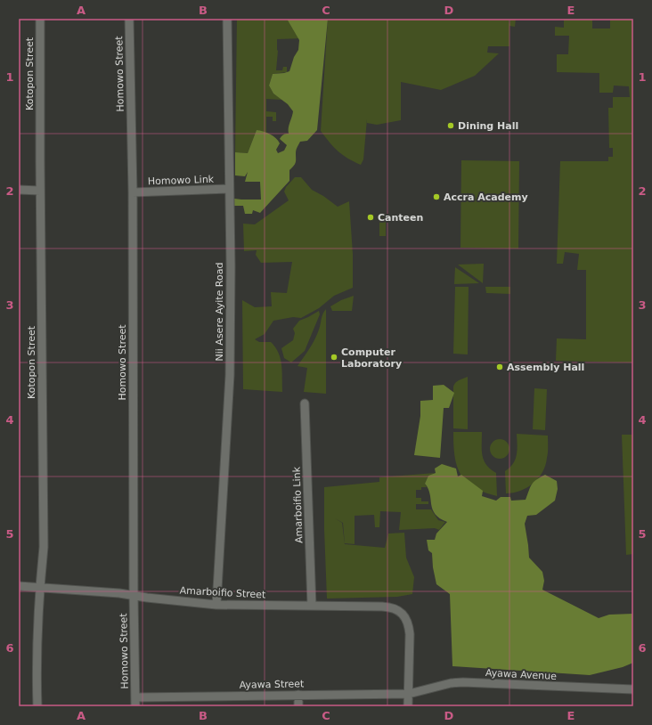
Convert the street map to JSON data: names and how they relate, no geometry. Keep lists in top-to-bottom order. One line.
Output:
{"streets":{"street":["Kotopon Street","Homowo Street","Homowo Link","Nii Asere Ayite Road","Amarboifio Link","Amarboifio Street","Ayawa Avenue","Ayawa Street"]},"crossings":[["Kotopon Street","Amarboifio Street"],["Homowo Street","Homowo Link"],["Homowo Street","Amarboifio Street"],["Homowo Street","Ayawa Street"],["Homowo Link","Nii Asere Ayite Road"],["Nii Asere Ayite Road","Amarboifio Street"],["Amarboifio Link","Amarboifio Street"],["Amarboifio Street","Ayawa Avenue"],["Amarboifio Street","Ayawa Street"],["Ayawa Avenue","Ayawa Street"]],"places":["Dining Hall","Accra Academy","Canteen","Computer Laboratory","Assembly Hall"],"grid":{"columns":["A","B","C","D","E"],"rows":["1","2","3","4","5","6"]}}
